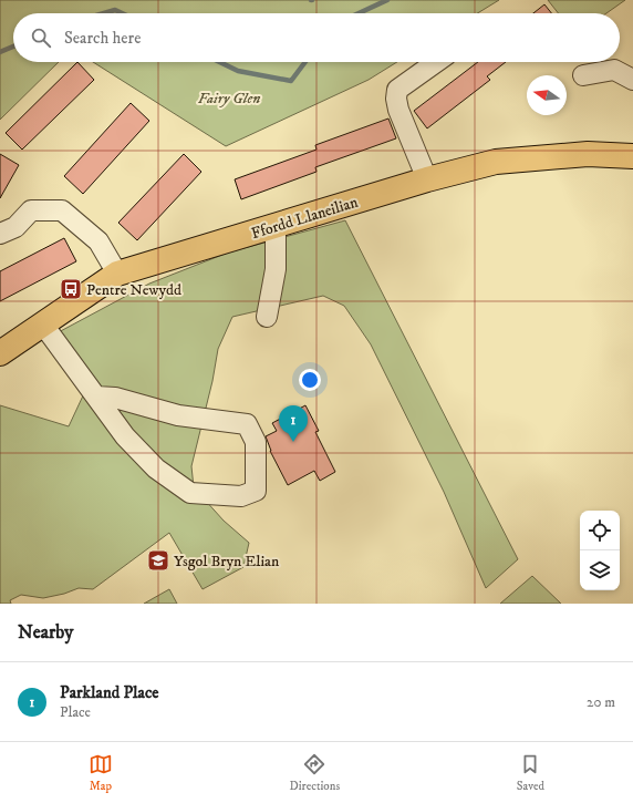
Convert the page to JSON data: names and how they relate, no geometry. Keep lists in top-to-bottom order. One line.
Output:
{"streets":{"main road":["Ffordd Llaneilian"]},"parks":["Fairy Glen"],"places":{"bus stop":["Pentre Newydd"],"school or university":["Ysgol Bryn Elian"]},"north":"left","page":{"search":"Search here","pins":"1","heading":"Nearby","list":[{"mark":"1","name":"Parkland Place","note":"Place","value":"20 m"}],"nav":["Map","Directions","Saved"]}}
